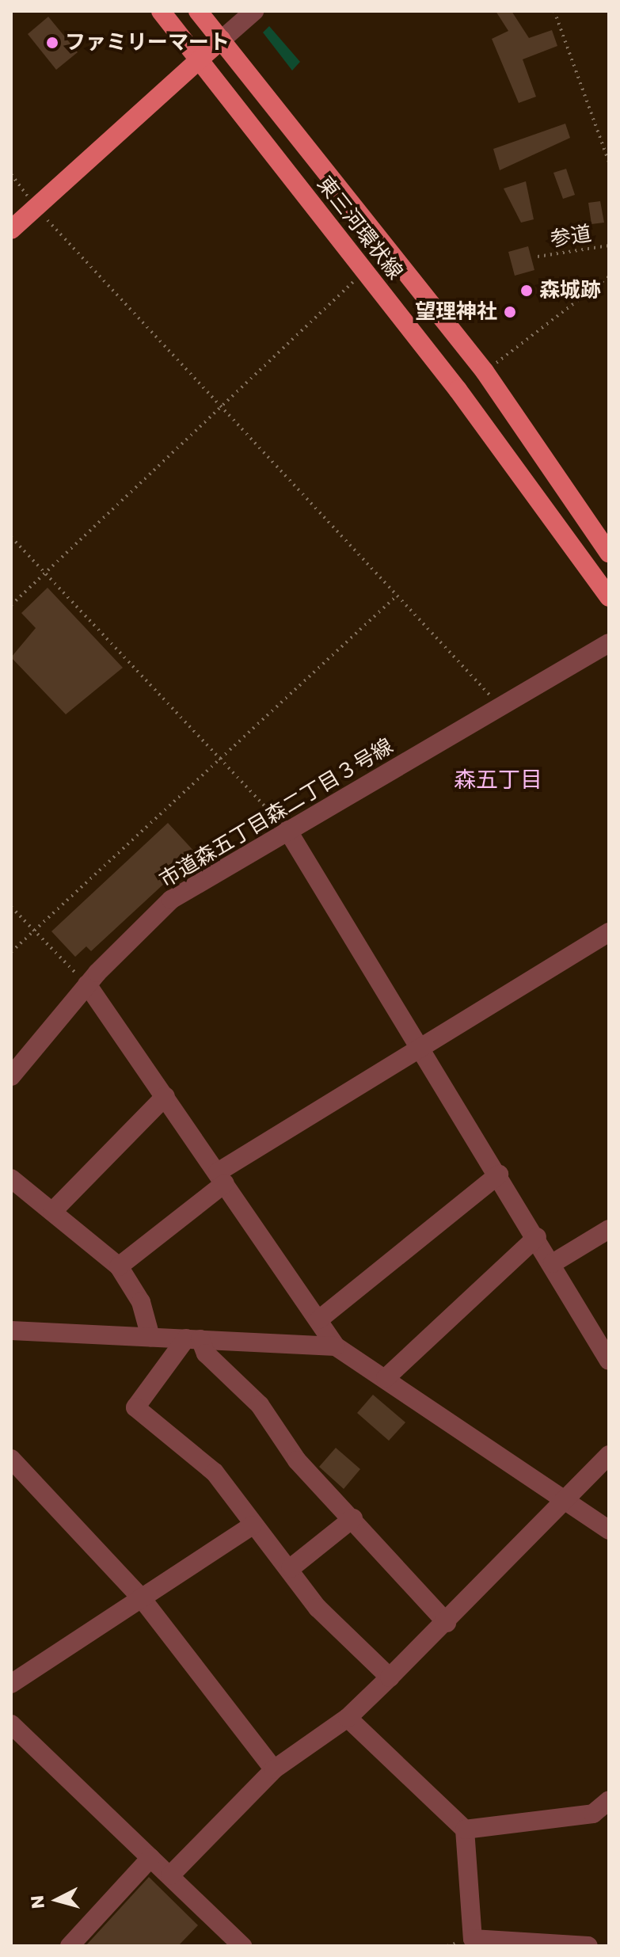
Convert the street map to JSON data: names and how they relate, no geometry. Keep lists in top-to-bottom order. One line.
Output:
{"streets":{"main road":["東三河環状線"],"street":["市道森五丁目森二丁目３号線"],"path":["参道"]},"districts":["森五丁目"],"places":["ファミリーマート","森城跡","望理神社"],"north":"left"}
